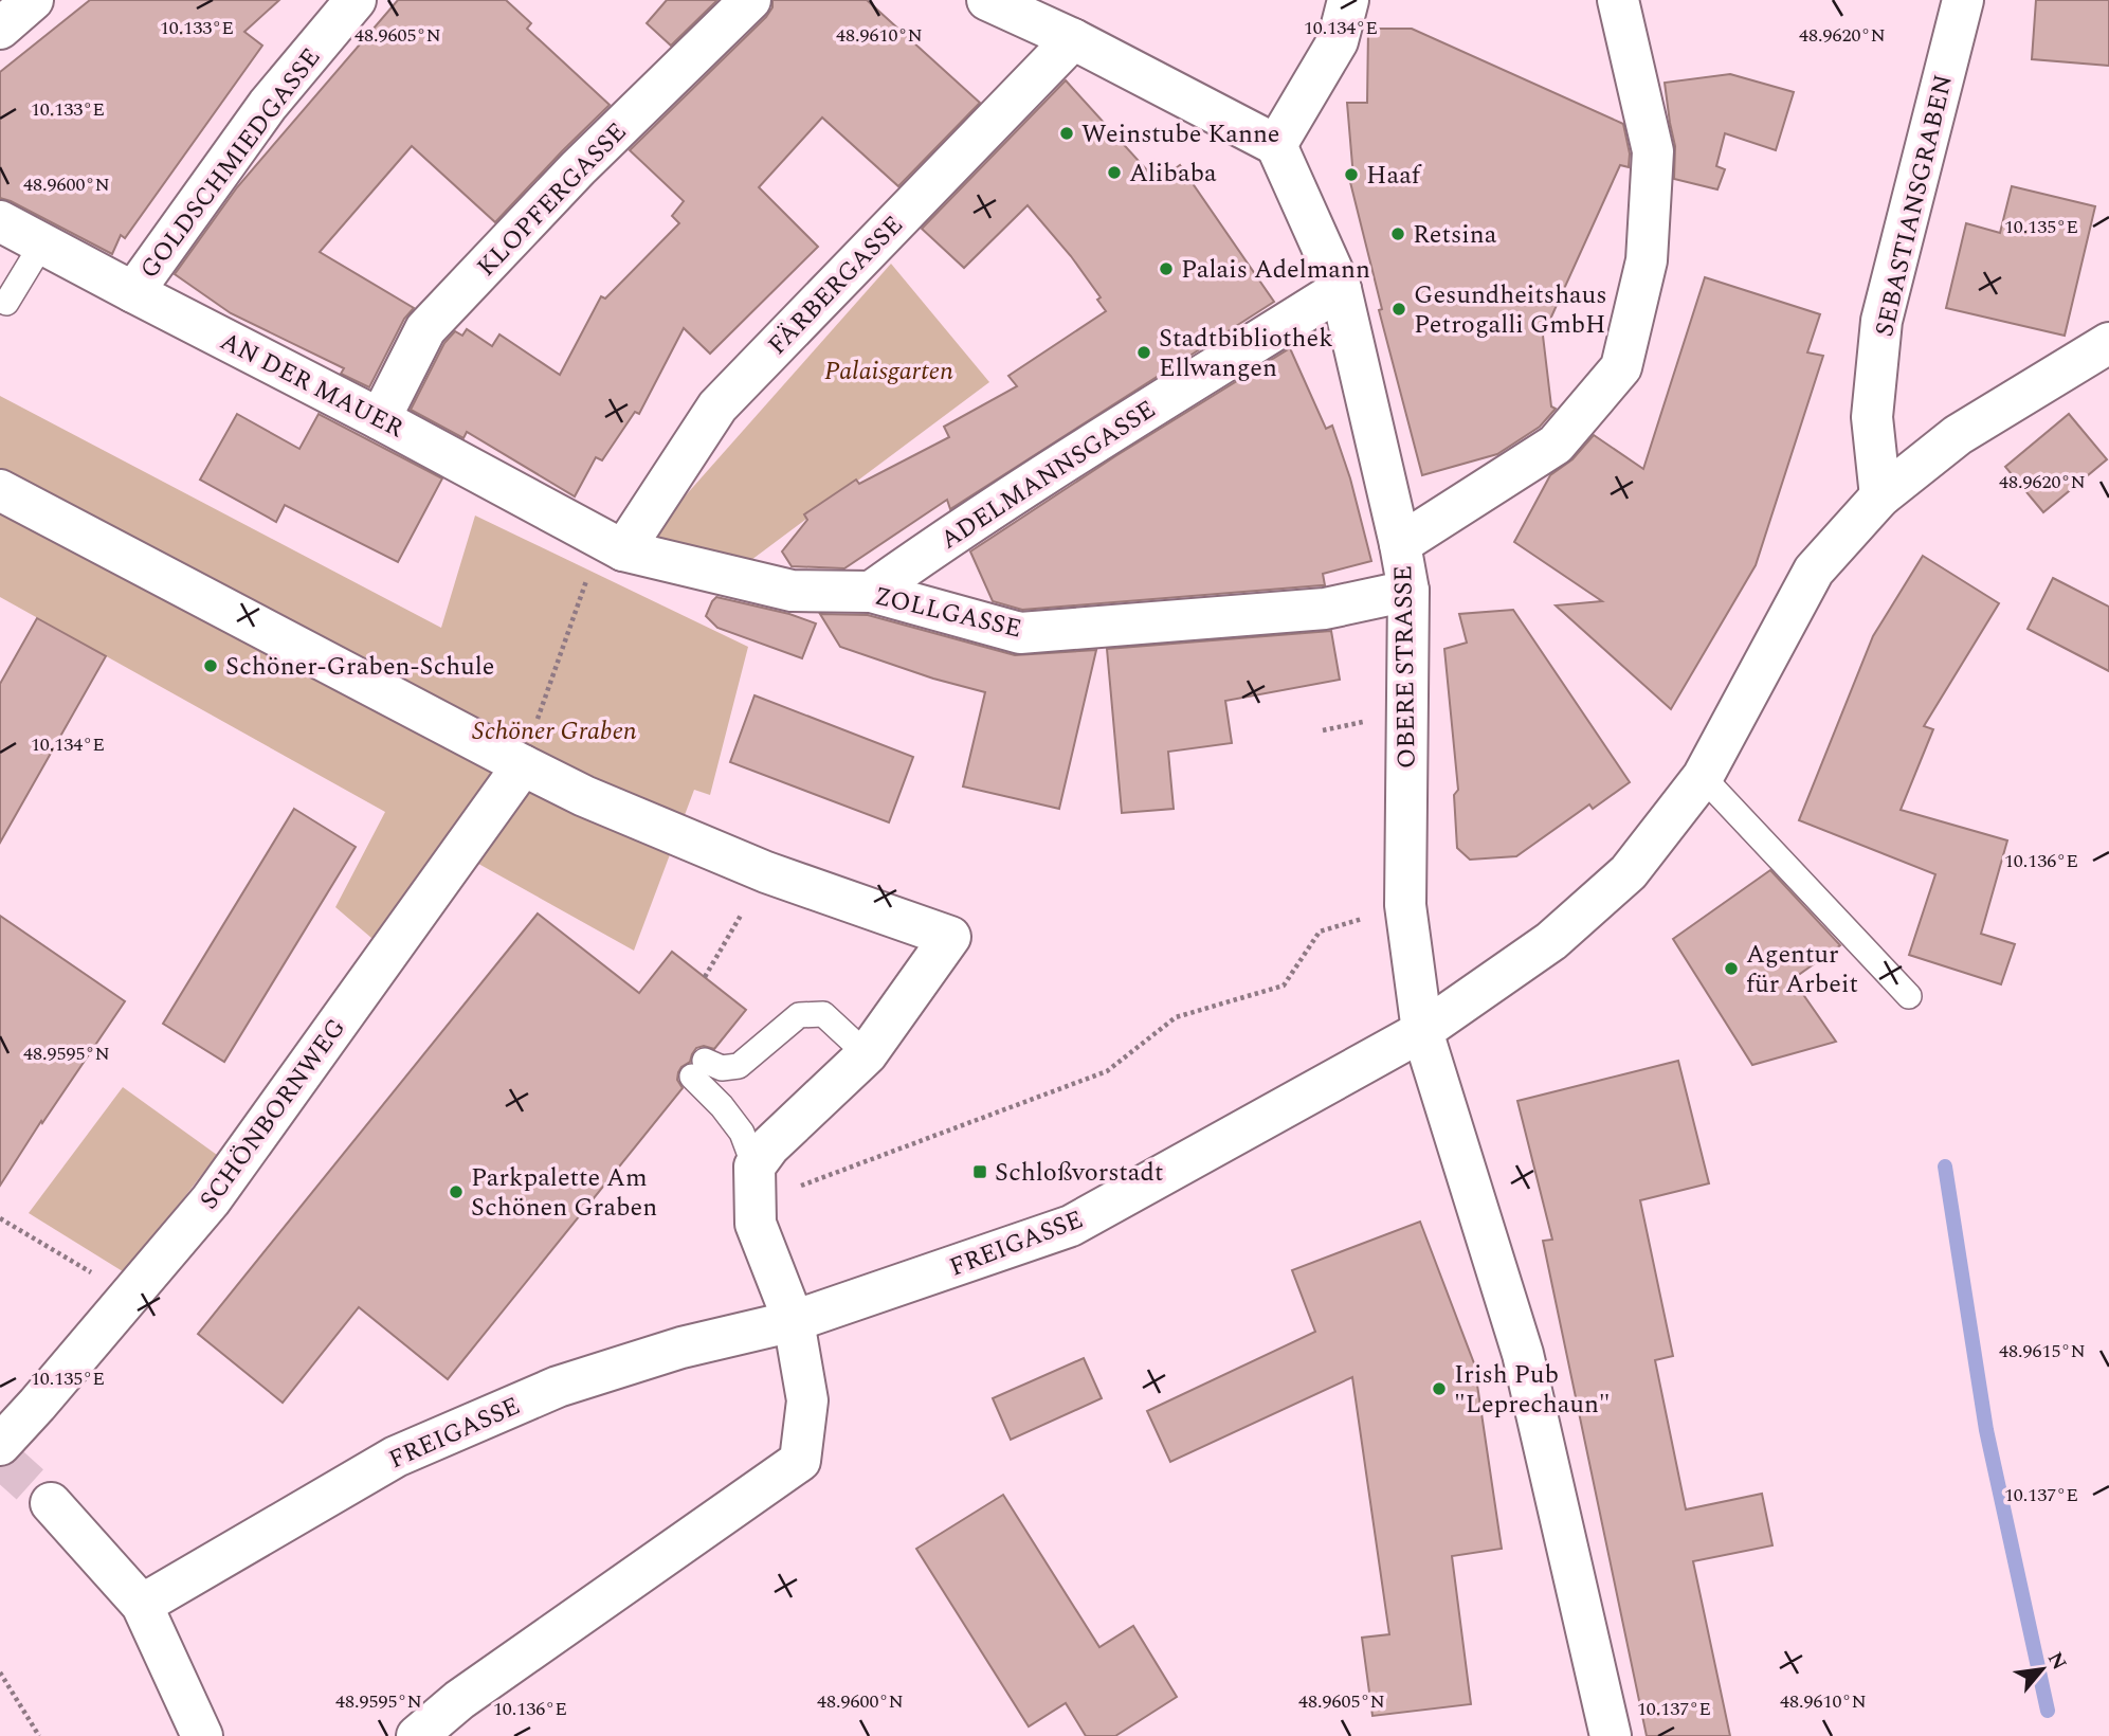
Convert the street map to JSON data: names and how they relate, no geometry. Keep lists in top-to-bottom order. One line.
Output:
{"streets":{"street":["GOLDSCHMIEDGASSE","KLOPFERGASSE","SEBASTIANSGRABEN","FÄRBERGASSE","AN DER MAUER","ADELMANNSGASSE","ZOLLGASSE","OBERE STRASSE","SCHÖNBORNWEG","FREIGASSE"]},"crossings":[["GOLDSCHMIEDGASSE","AN DER MAUER"],["KLOPFERGASSE","AN DER MAUER"],["FÄRBERGASSE","AN DER MAUER"],["FÄRBERGASSE","ZOLLGASSE"],["AN DER MAUER","ZOLLGASSE"],["ADELMANNSGASSE","ZOLLGASSE"],["ADELMANNSGASSE","OBERE STRASSE"],["ZOLLGASSE","OBERE STRASSE"],["OBERE STRASSE","FREIGASSE"]],"parks":["Palaisgarten","Schöner Graben"],"places":{"other":["Weinstube Kanne","Alibaba","Haaf","Retsina","Palais Adelmann","Gesundheitshaus Petrogalli GmbH","Stadtbibliothek Ellwangen","Schöner-Graben-Schule","Agentur für Arbeit","Parkpalette Am Schönen Graben","Irish Pub \"Leprechaun\""],"transit":["Schloßvorstadt"]},"north":"top right","coordinates":["10.133°E","10.134°E","48.9605°N","48.9610°N","48.9620°N","48.9600°N","10.135°E","10.136°E","48.9595°N","48.9615°N","10.137°E"]}
